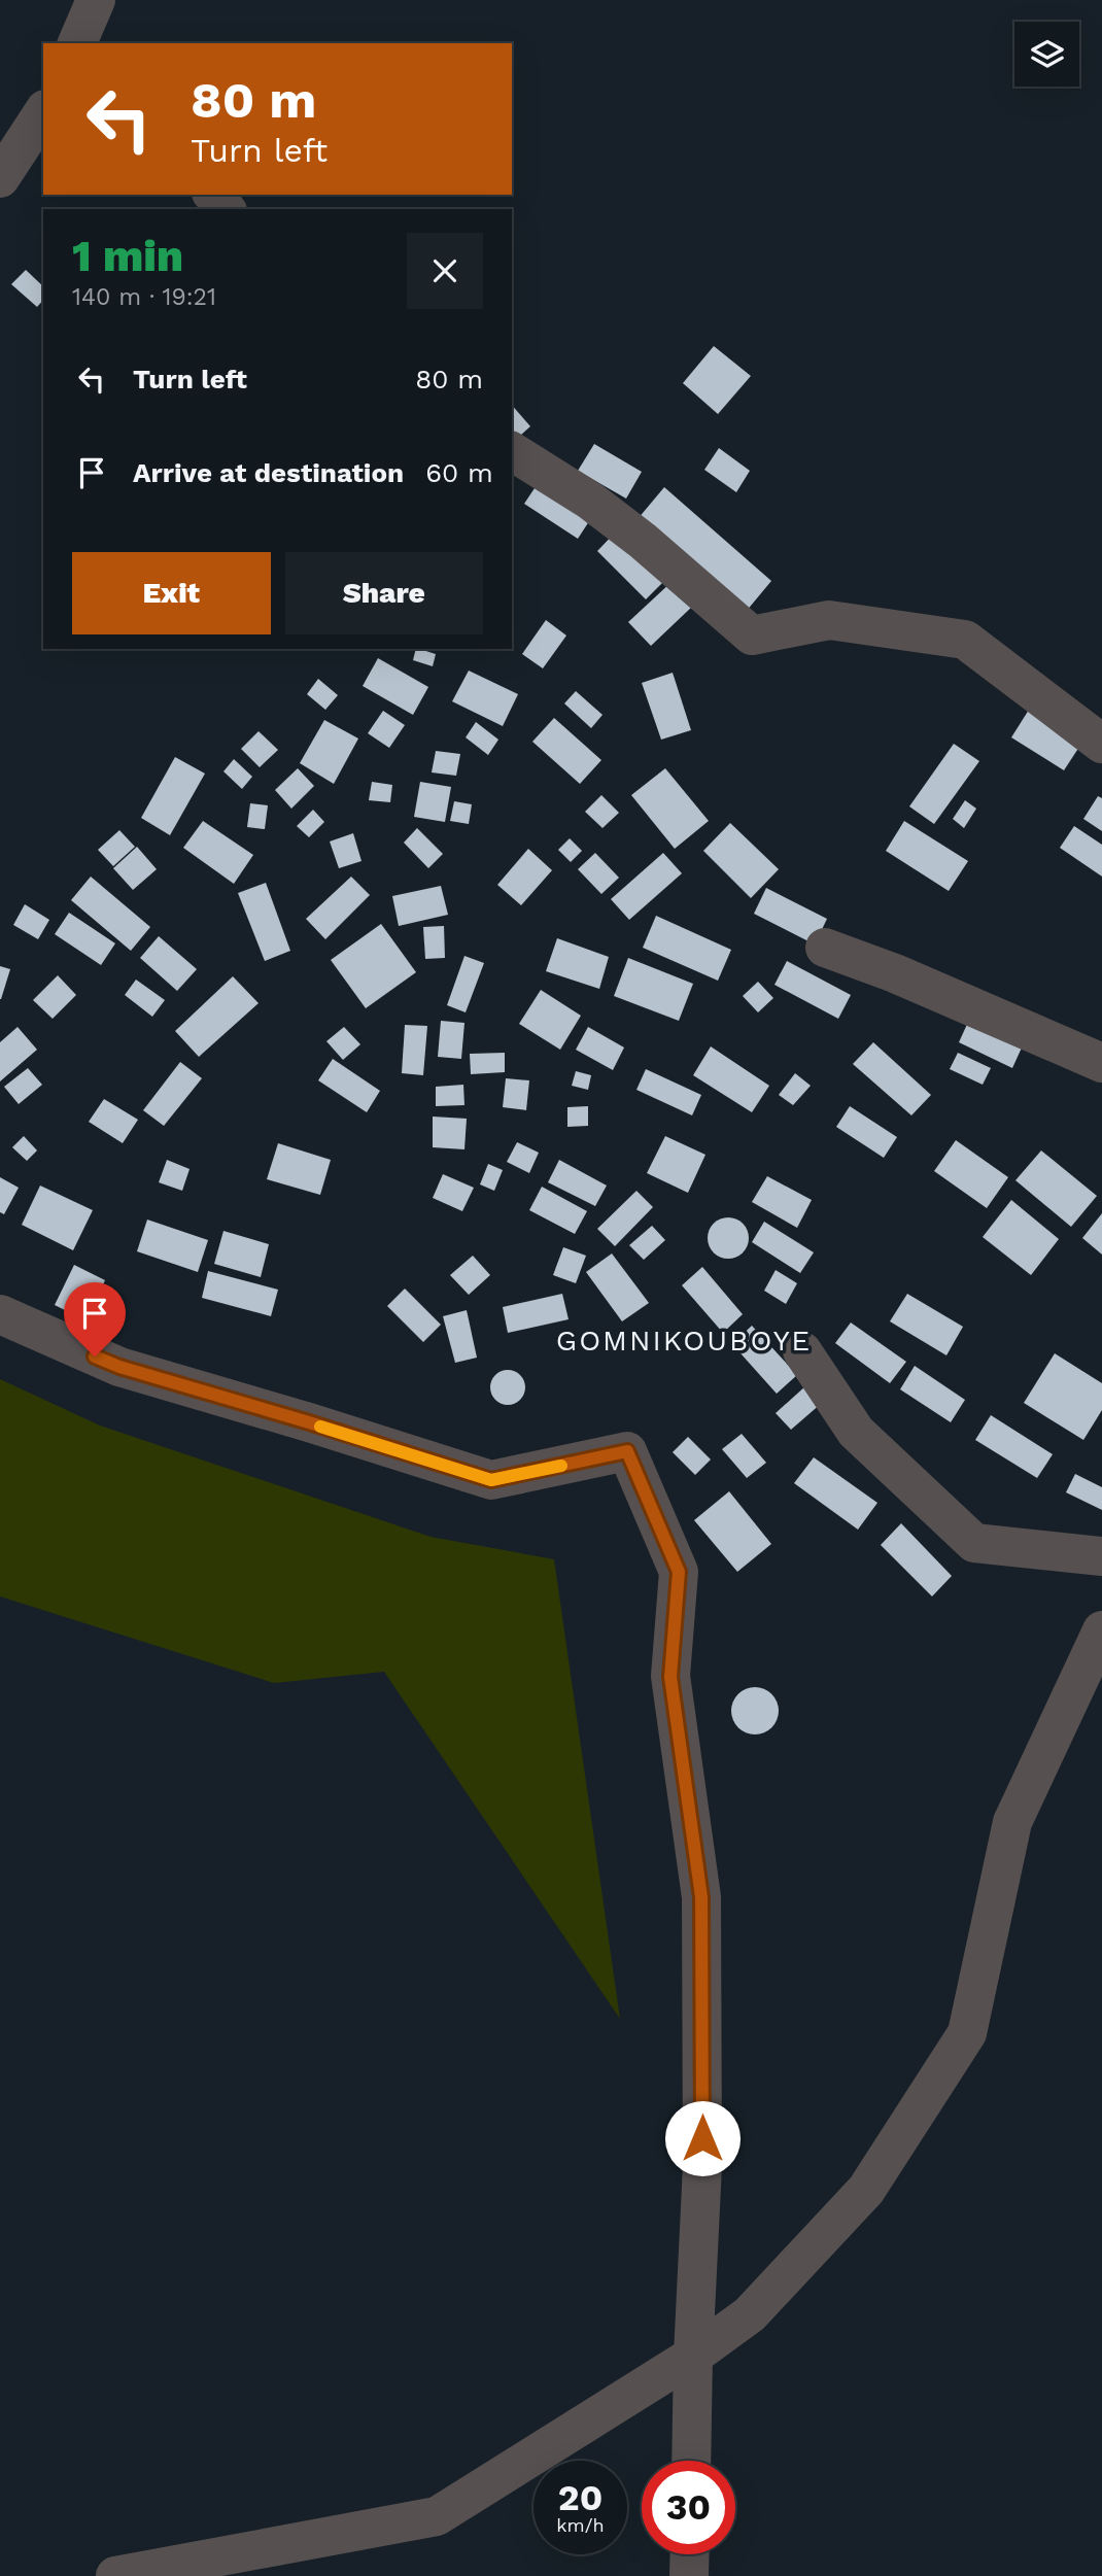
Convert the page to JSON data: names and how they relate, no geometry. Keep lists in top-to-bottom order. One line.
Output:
{"districts":["GOMNIKOUBOYE"],"page":{"turn":["80 m","Turn left"],"heading":["1 min","140 m · 19:21"],"list":[{"name":"Turn left","value":"80 m"},{"name":"Arrive at destination","value":"60 m"}],"buttons":["Exit","Share"],"speed":"20 km/h","limit":"30"}}
